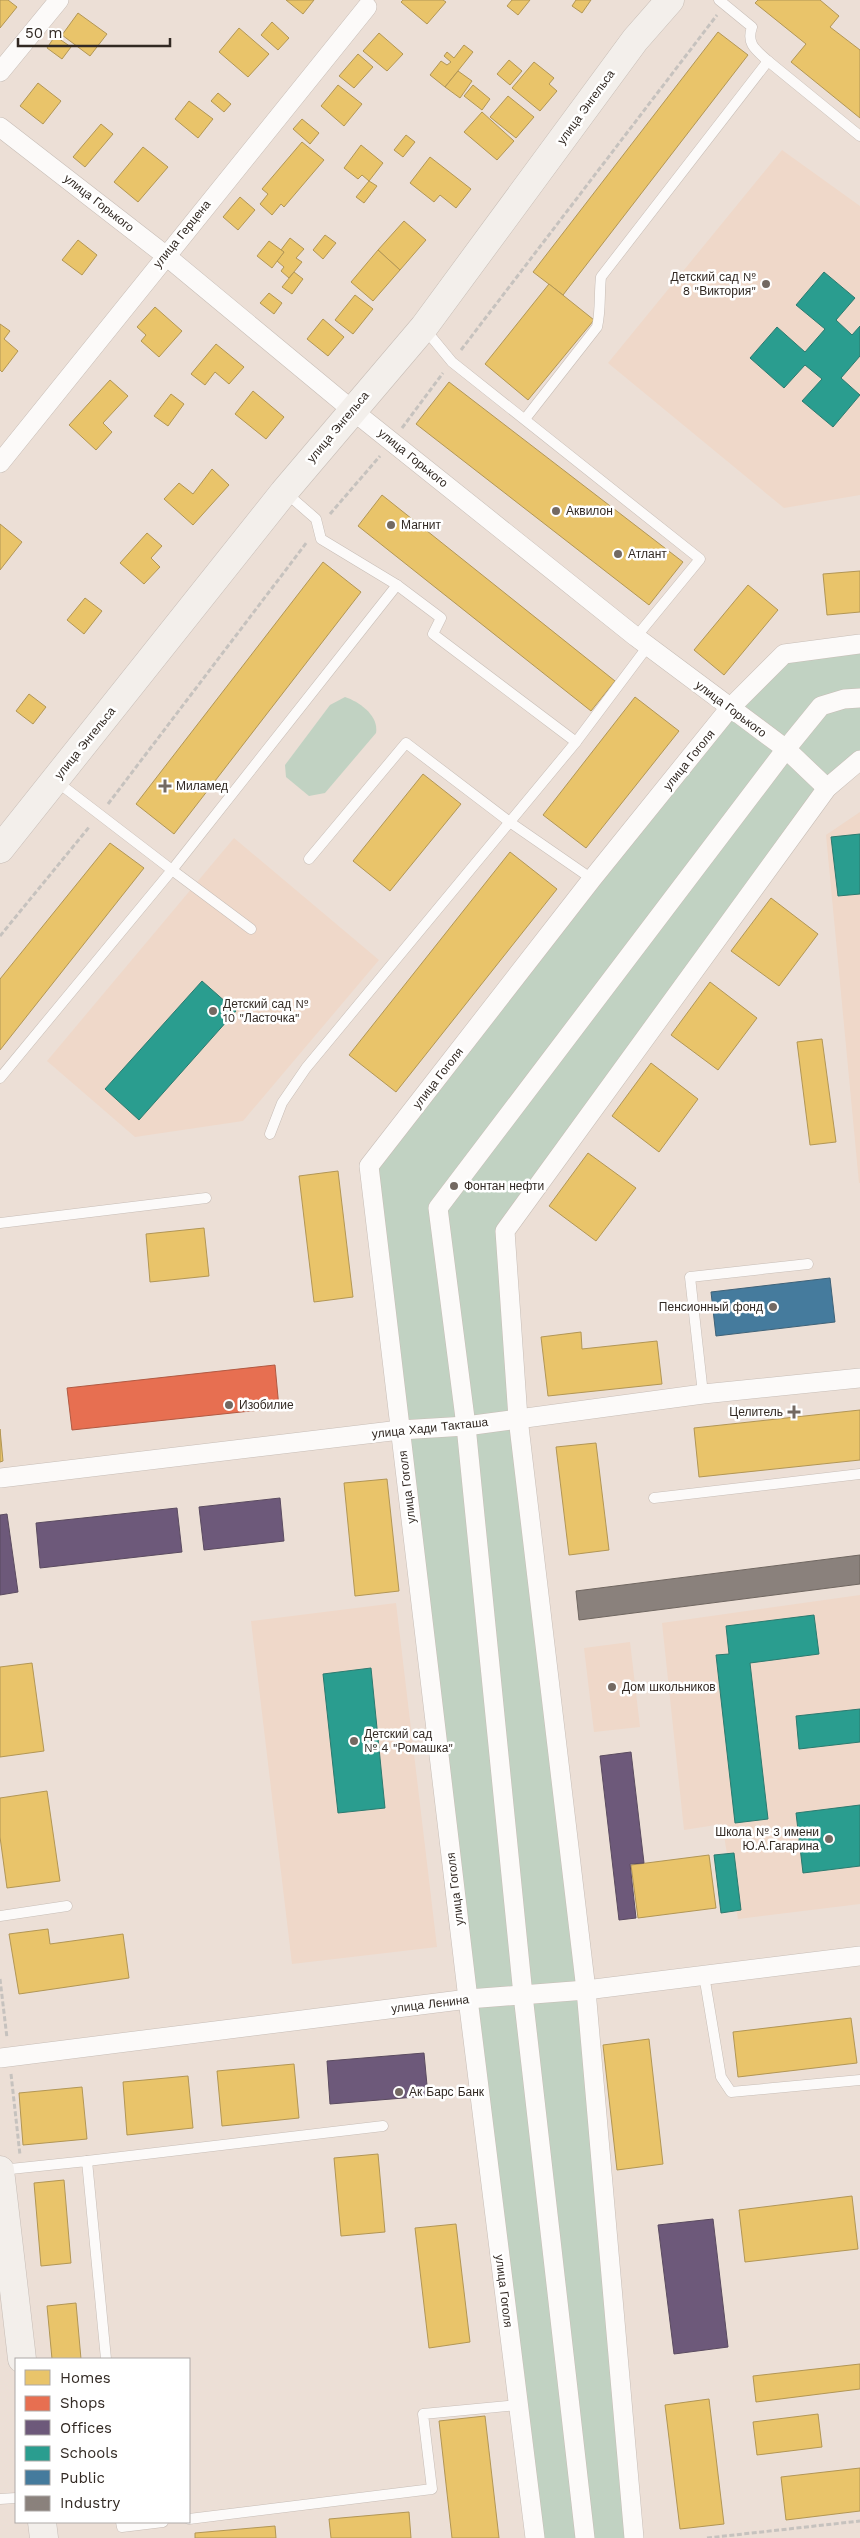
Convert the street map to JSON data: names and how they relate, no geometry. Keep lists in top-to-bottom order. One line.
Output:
{"streets":{"street":["улица Энгельса","улица Горького","улица Герцена","улица Гоголя","улица Хади Такташа","улица Ленина"]},"crossings":[["улица Энгельса","улица Горького"],["улица Горького","улица Герцена"],["улица Горького","улица Гоголя"],["улица Гоголя","улица Хади Такташа"],["улица Гоголя","улица Ленина"]],"places":{"other":["Детский сад № 8 \"Виктория\"","Аквилон","Магнит","Атлант","Детский сад № 10 \"Ласточка\"","Фонтан нефти","Пенсионный фонд","Изобилие","Дом школьников","Детский сад № 4 \"Ромашка\"","Школа № 3 имени Ю.А.Гагарина","Ак Барс Банк"],"health":["Миламед","Целитель"]},"legend":["Homes","Shops","Offices","Schools","Public","Industry"],"scale_bar":"50 m"}
